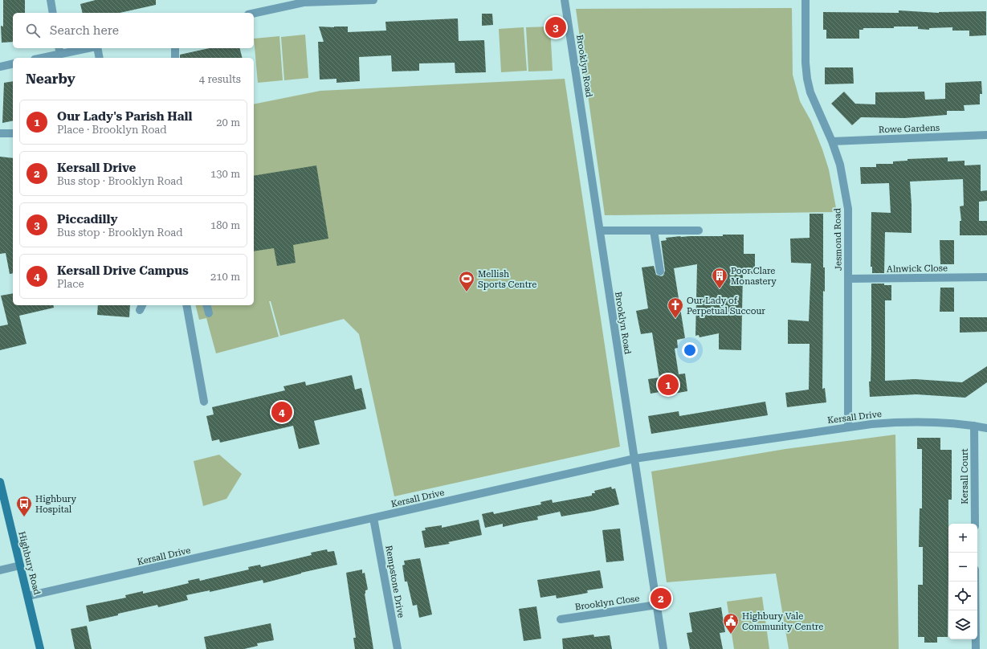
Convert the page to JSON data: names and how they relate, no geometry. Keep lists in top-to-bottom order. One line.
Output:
{"streets":{"main road":["Highbury Road"],"street":["Brooklyn Road","Rowe Gardens","Jesmond Road","Alnwick Close","Kersall Drive","Kersall Court","Rempstone Drive","Brooklyn Close"]},"crossings":[["Brooklyn Road","Kersall Drive"],["Brooklyn Road","Brooklyn Close"],["Rowe Gardens","Jesmond Road"],["Jesmond Road","Alnwick Close"],["Jesmond Road","Kersall Drive"],["Kersall Drive","Kersall Court"],["Kersall Drive","Highbury Road"],["Kersall Drive","Rempstone Drive"]],"places":{"building":["Poor Clare Monastery"],"sports":["Mellish Sports Centre"],"church":["Our Lady of Perpetual Succour"],"bus stop":["Highbury Hospital"],"public building":["Highbury Vale Community Centre"]},"page":{"search":"Search here","pins":["3","1","4","2"],"heading":["Nearby","4 results"],"list":[{"mark":"1","name":"Our Lady's Parish Hall","note":"Place · Brooklyn Road","value":"20 m"},{"mark":"2","name":"Kersall Drive","note":"Bus stop · Brooklyn Road","value":"130 m"},{"mark":"3","name":"Piccadilly","note":"Bus stop · Brooklyn Road","value":"180 m"},{"mark":"4","name":"Kersall Drive Campus","note":"Place","value":"210 m"}],"map_buttons":["+","−"]}}
